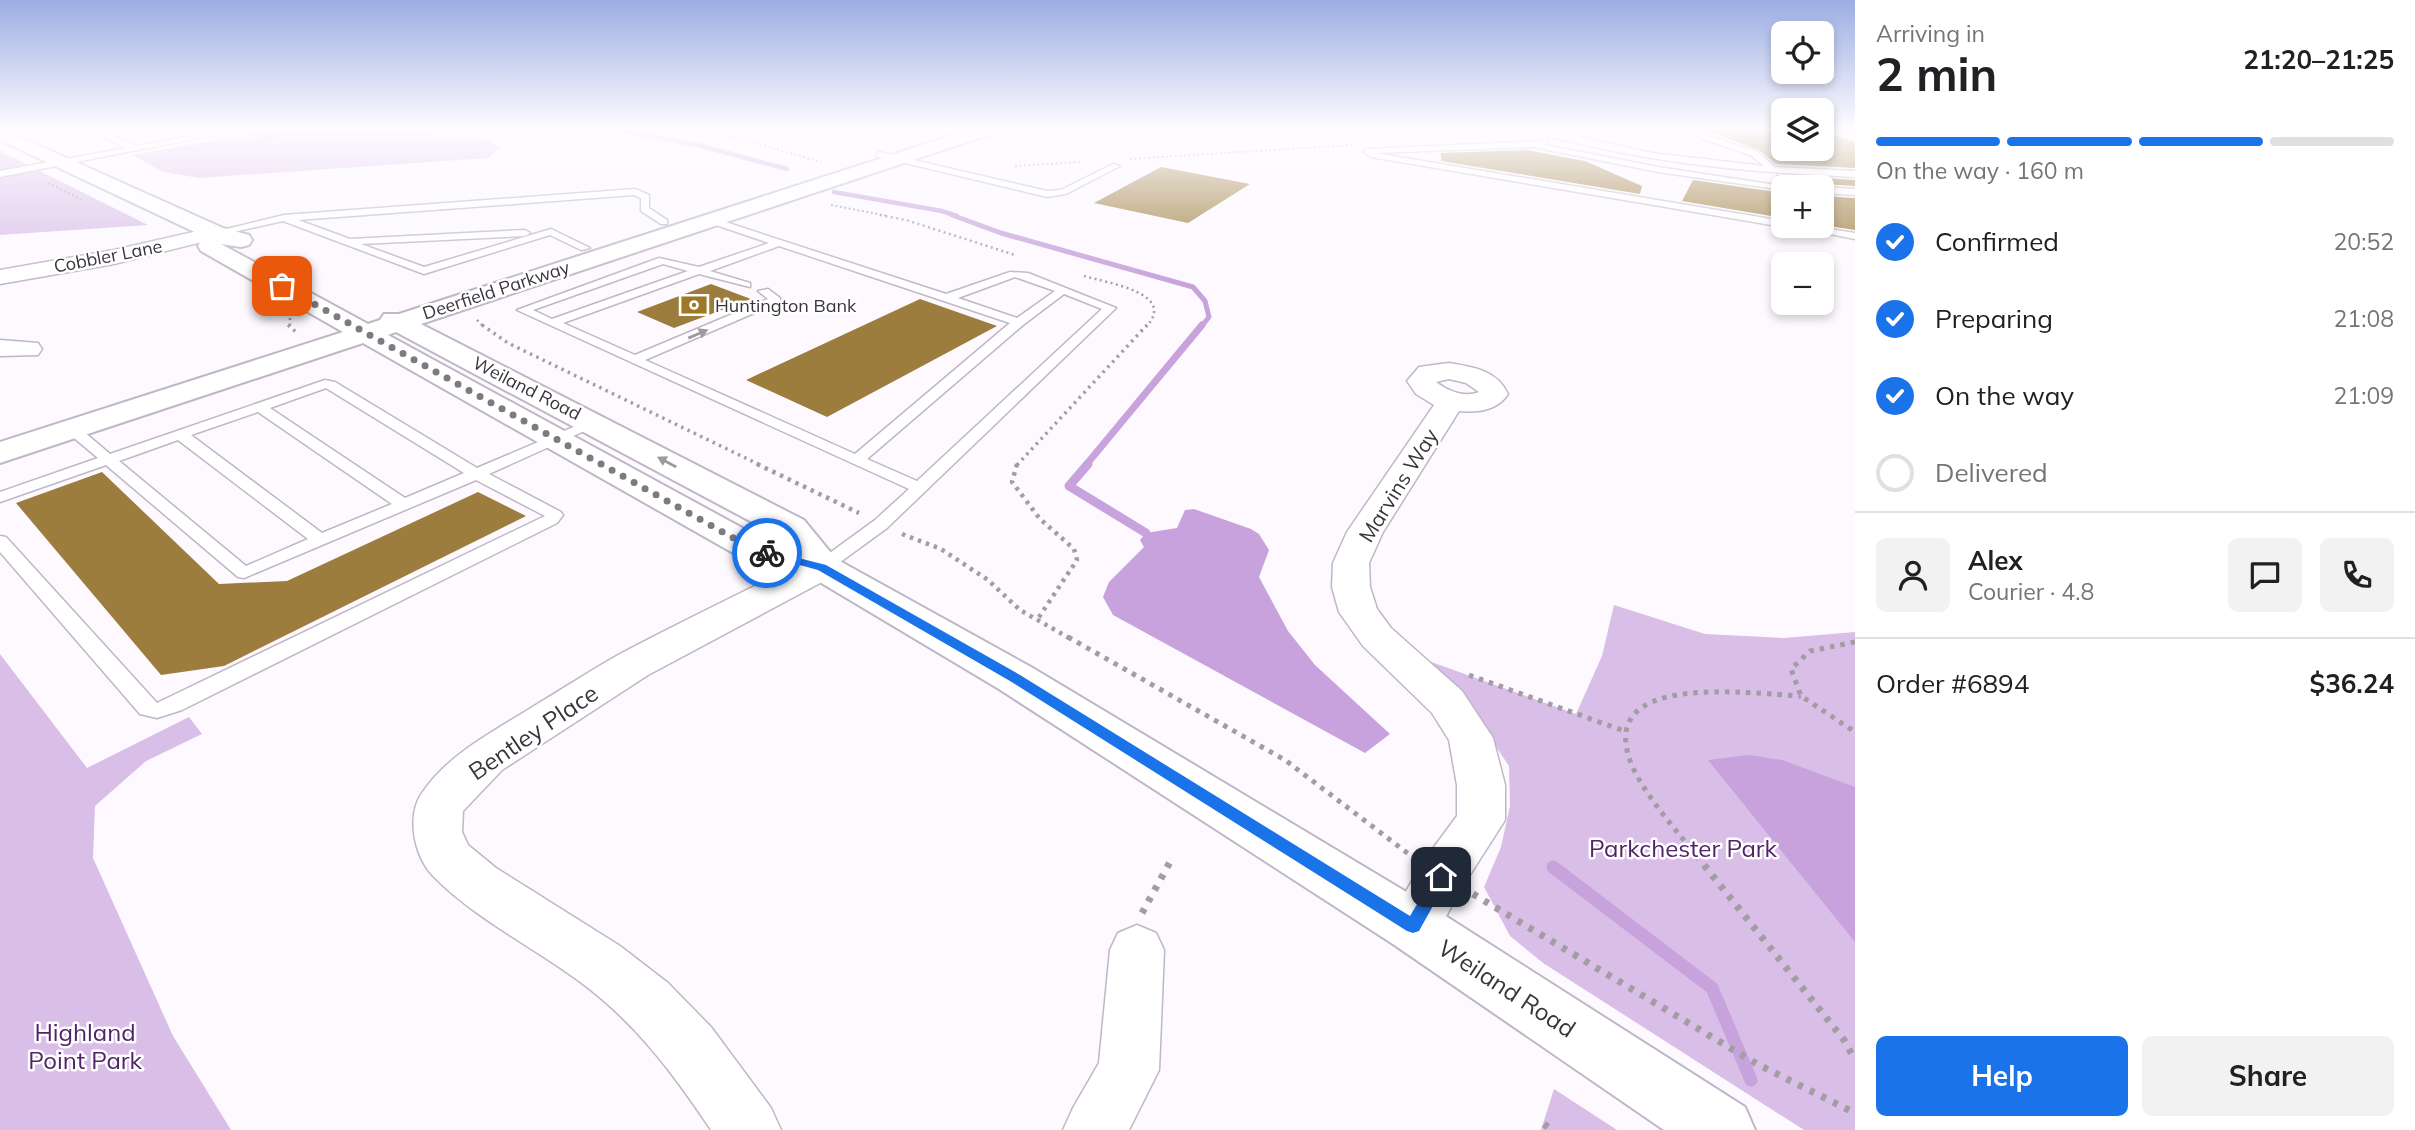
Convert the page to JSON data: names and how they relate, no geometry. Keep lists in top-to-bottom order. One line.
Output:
{"streets":{"main road":["Deerfield Parkway","Weiland Road"],"street":["Cobbler Lane","Marvins Way","Bentley Place"]},"crossings":[["Cobbler Lane","Weiland Road"],["Deerfield Parkway","Weiland Road"],["Weiland Road","Marvins Way"],["Weiland Road","Bentley Place"]],"parks":["Parkchester Park","Highland Point Park"],"places":{"bank":["Huntington Bank"]},"page":{"heading":["2 min","Arriving in","21:20–21:25"],"panel":["Alex","Courier · 4.8","Order #6894","$36.24"],"map_buttons":["+","−"],"bar":"On the way · 160 m","list":[["Confirmed","20:52"],["Preparing","21:08"],["On the way","21:09"],"Delivered"],"buttons":["Help","Share"]}}
